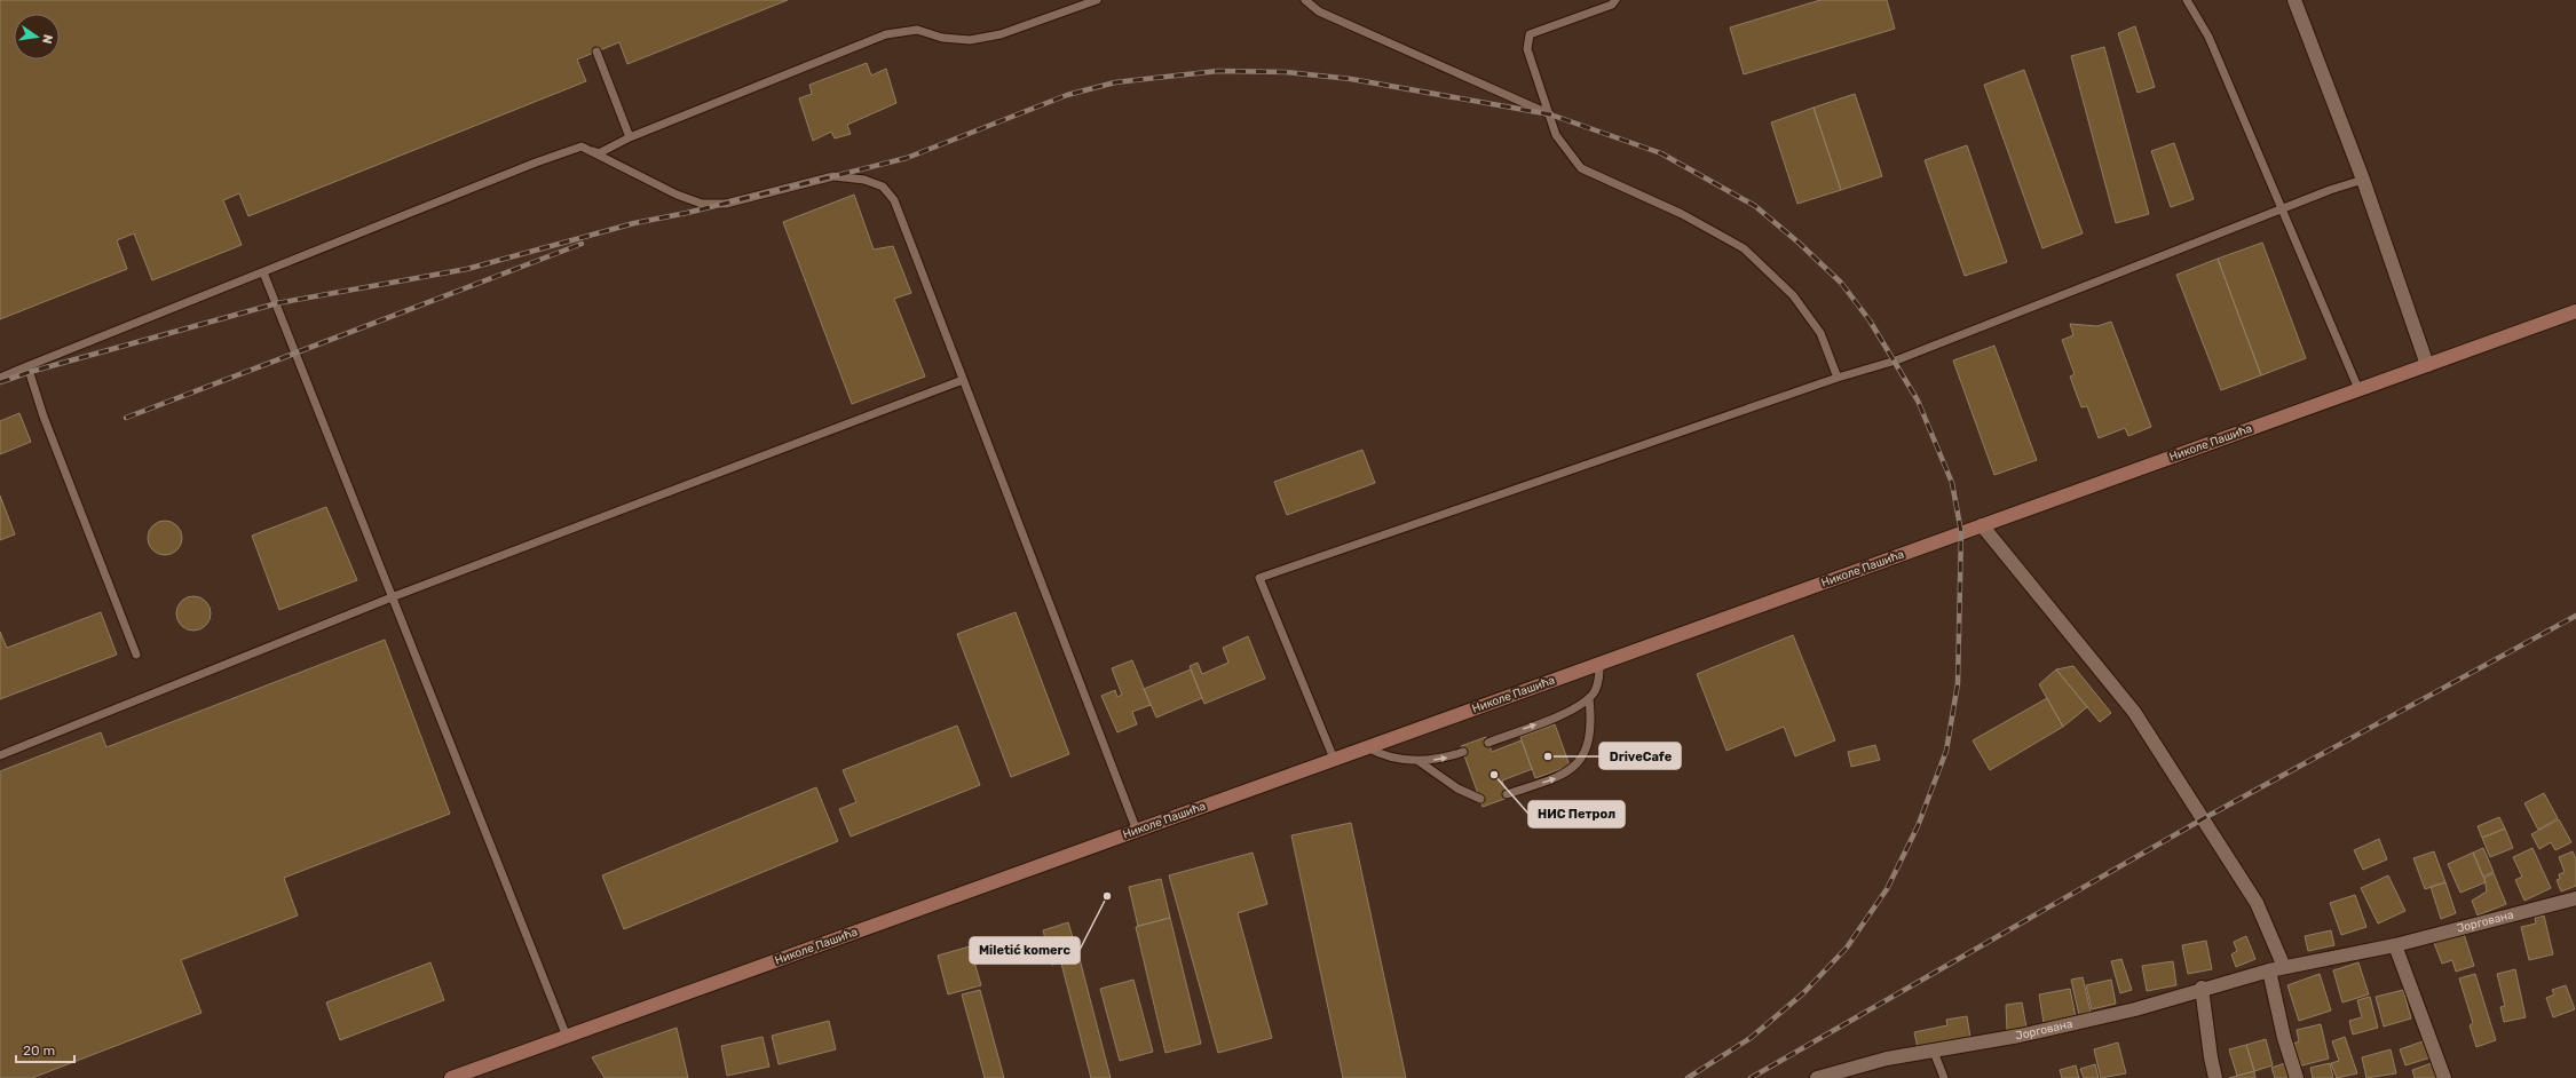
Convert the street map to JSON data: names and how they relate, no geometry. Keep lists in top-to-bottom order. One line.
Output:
{"streets":{"main road":["Николе Пашића"],"street":["Јоргована"]},"places":["DriveCafe","НИС Петрол","Miletić komerc"],"scale_bar":"20 m","north":"right"}
